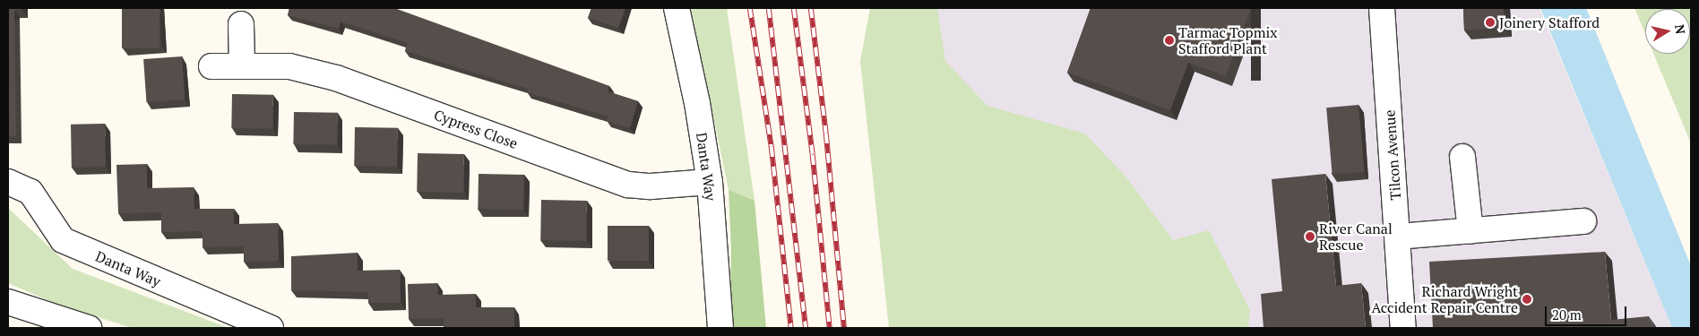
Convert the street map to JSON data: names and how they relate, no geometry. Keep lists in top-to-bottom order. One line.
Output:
{"streets":{"street":["Cypress Close","Tilcon Avenue","Danta Way"]},"crossings":[["Cypress Close","Danta Way"]],"places":["Joinery Stafford","Tarmac Topmix Stafford Plant","River Canal Rescue","Richard Wright Accident Repair Centre"],"scale_bar":"20 m","north":"right"}
